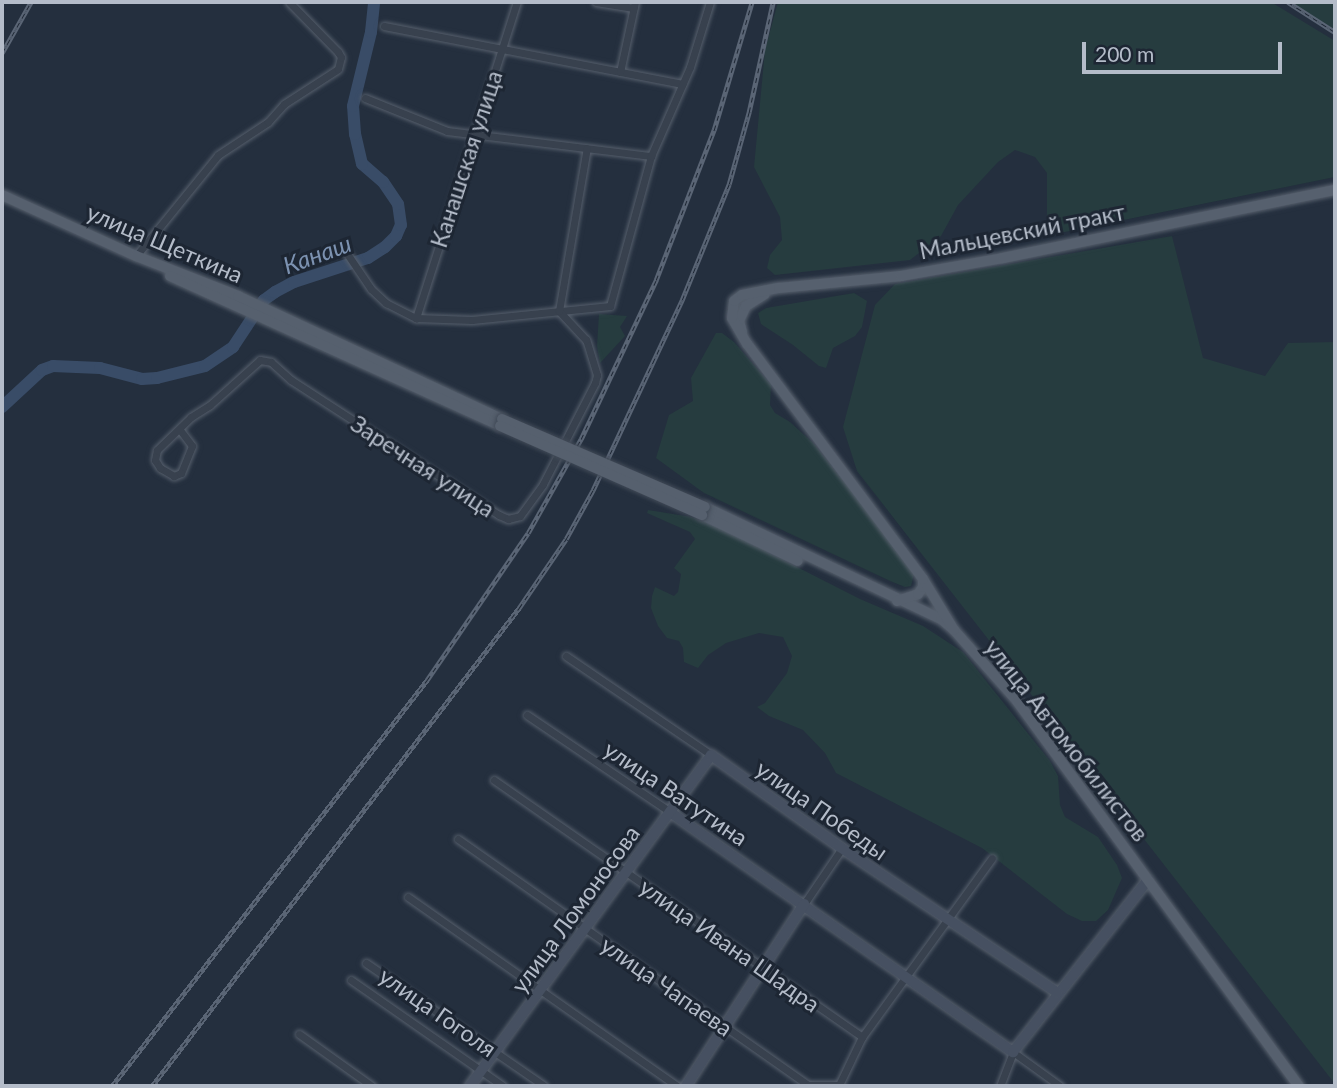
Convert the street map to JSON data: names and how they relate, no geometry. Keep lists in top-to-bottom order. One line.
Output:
{"streets":{"main road":["Мальцевский тракт","улица Щеткина","улица Автомобилистов"],"street":["Канашская улица","Заречная улица","улица Ватутина","улица Победы","улица Ломоносова","улица Ивана Шадра","улица Чапаева","улица Гоголя"]},"crossings":[["улица Щеткина","улица Автомобилистов"],["улица Ватутина","улица Ломоносова"],["улица Победы","улица Ломоносова"],["улица Ломоносова","улица Ивана Шадра"],["улица Ломоносова","улица Чапаева"],["улица Ломоносова","улица Гоголя"]],"water":["Канаш"],"scale_bar":"200 m"}
